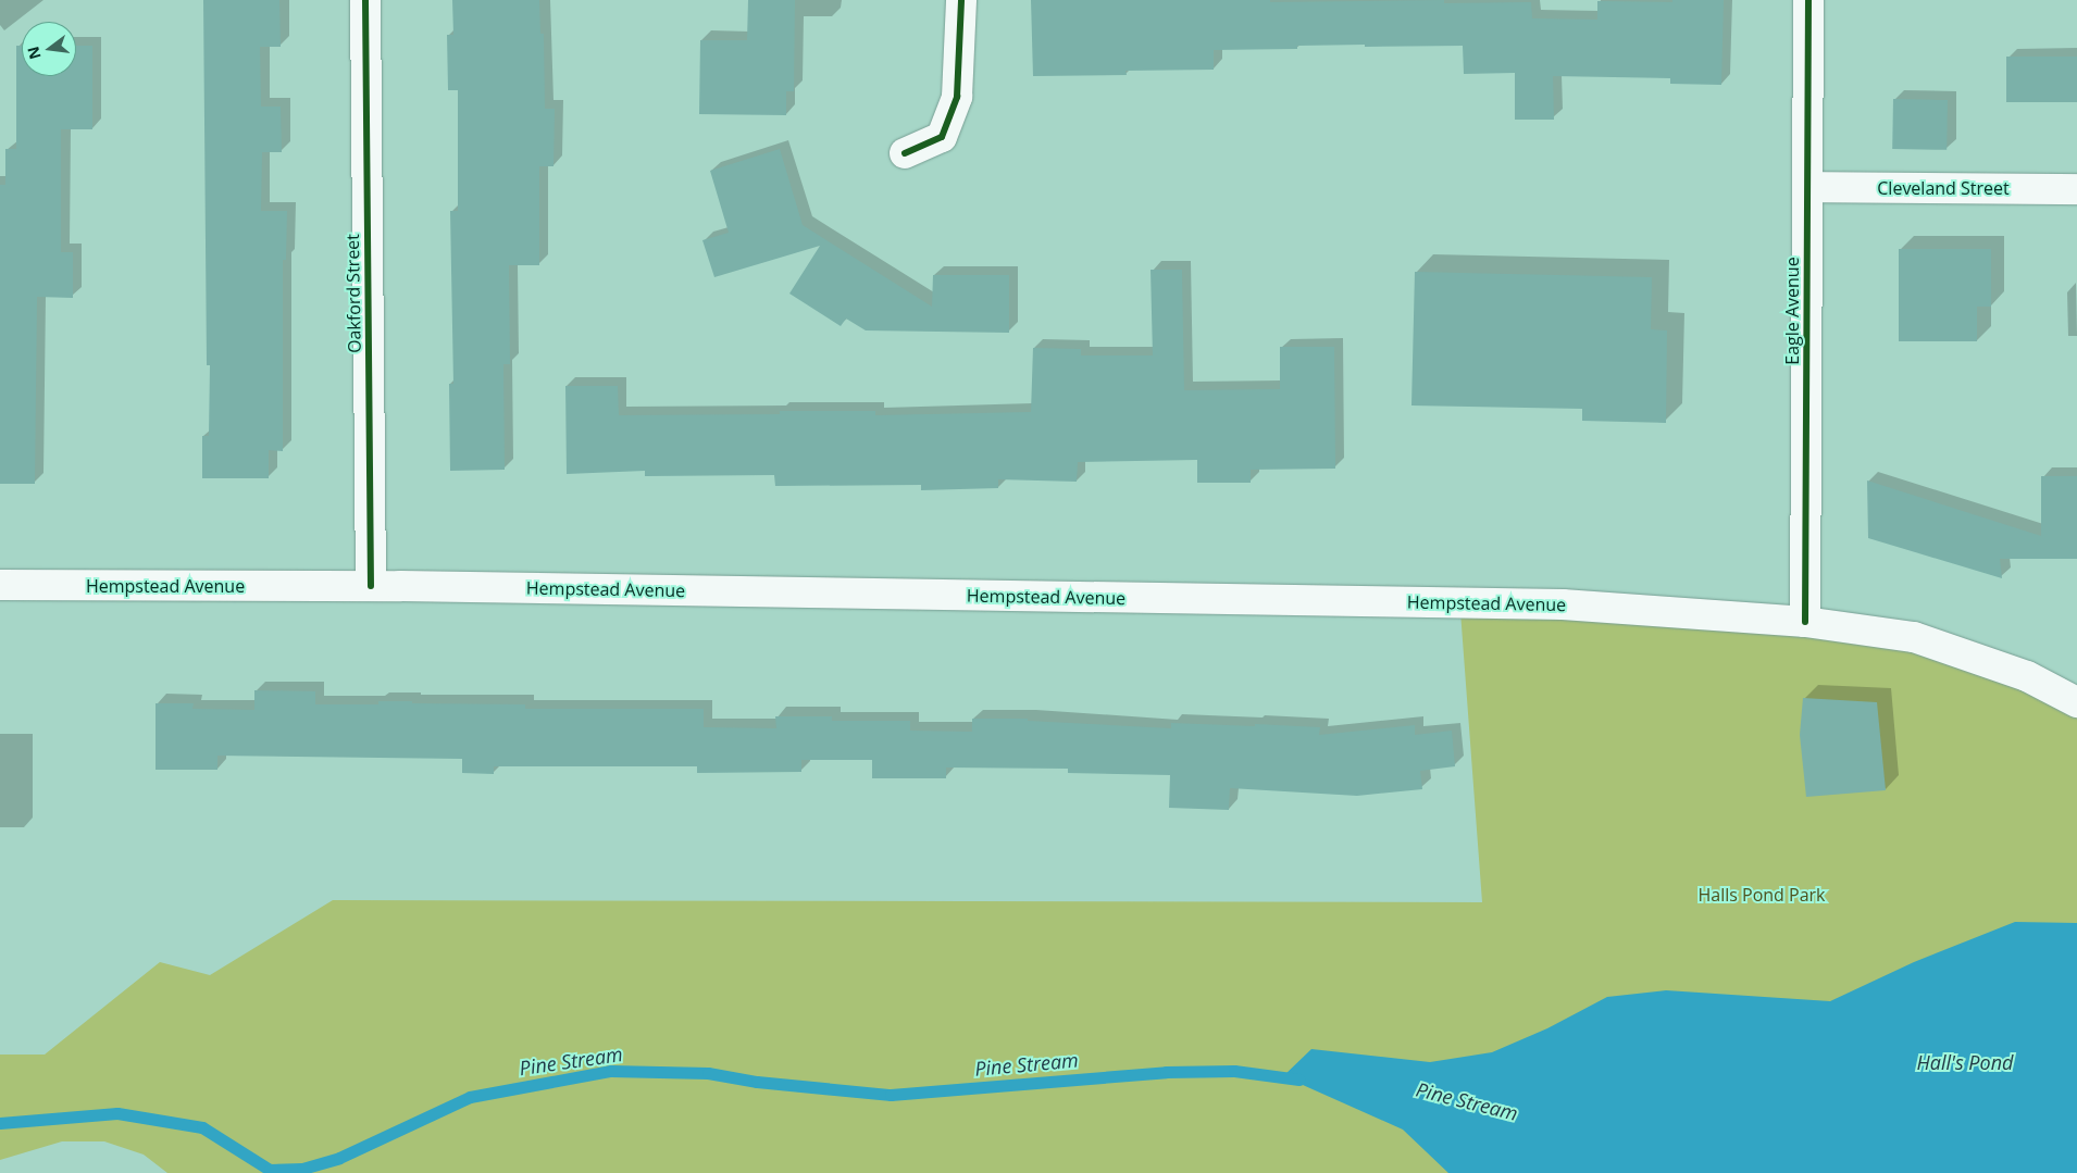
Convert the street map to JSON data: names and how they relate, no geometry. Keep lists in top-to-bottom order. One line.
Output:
{"streets":{"main road":["Cleveland Street","Oakford Street","Eagle Avenue","Hempstead Avenue"]},"crossings":[["Cleveland Street","Eagle Avenue"],["Oakford Street","Hempstead Avenue"],["Eagle Avenue","Hempstead Avenue"]],"water":["Pine Stream","Hall's Pond"],"parks":["Halls Pond Park"],"north":"left"}
